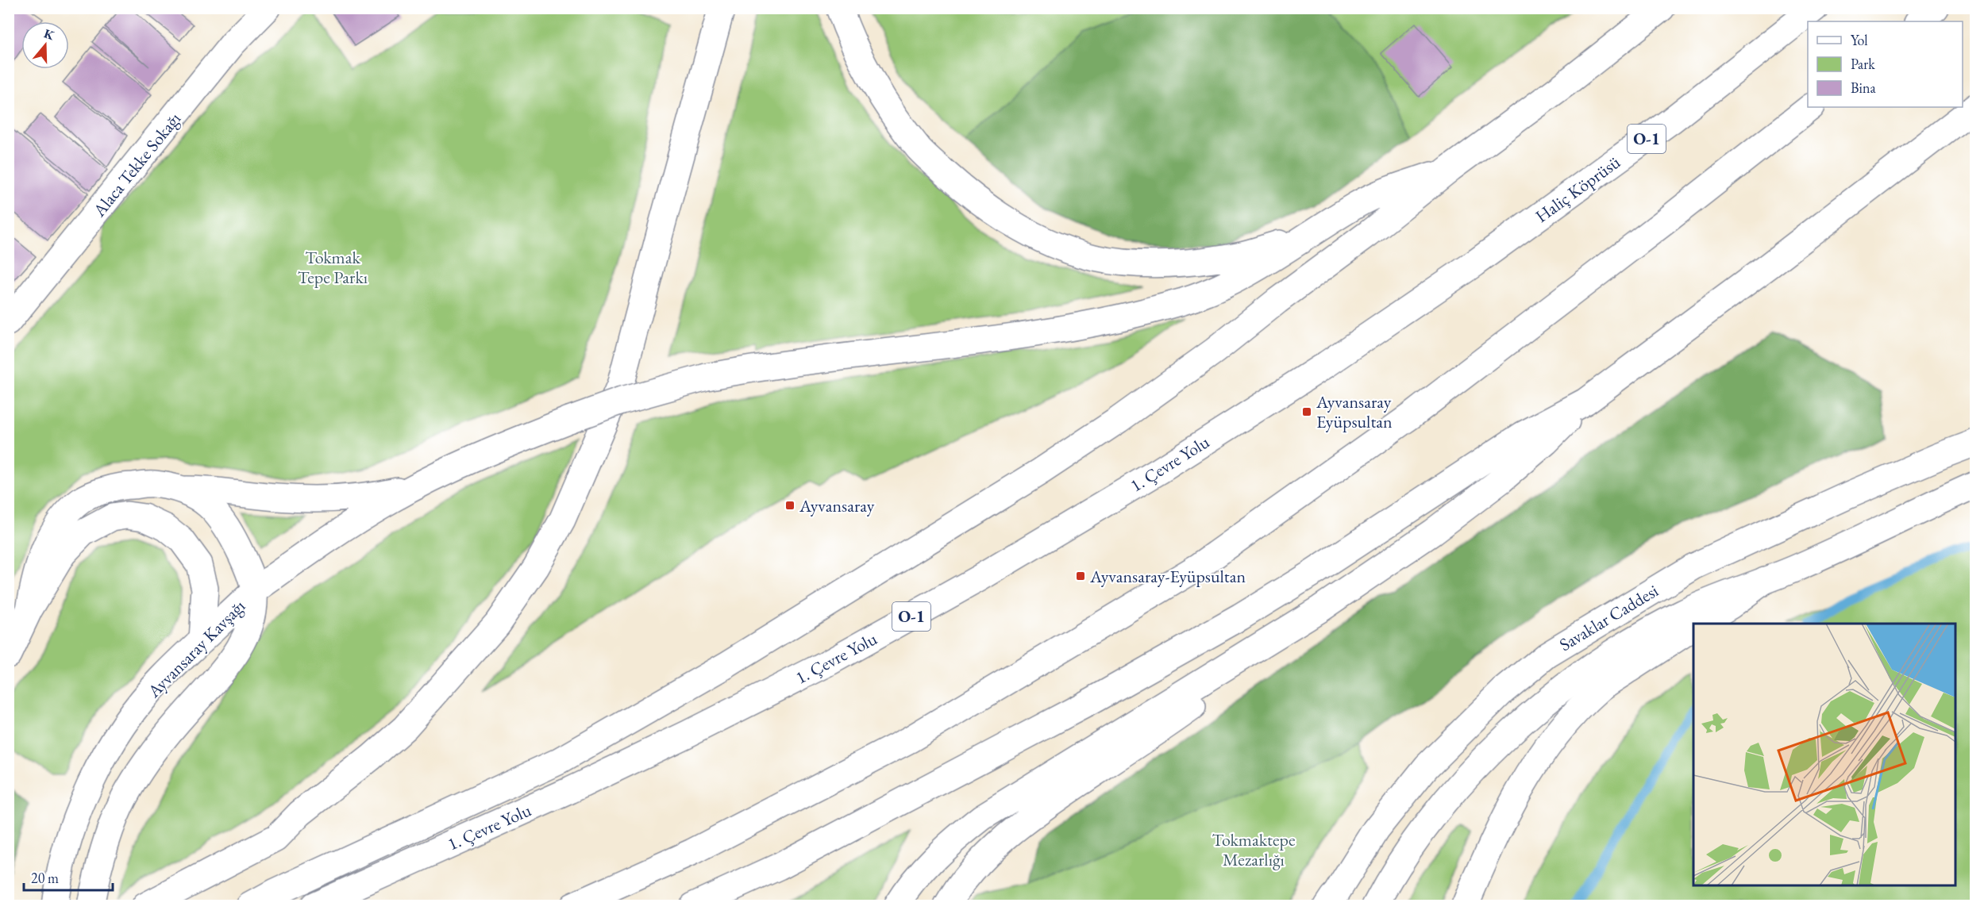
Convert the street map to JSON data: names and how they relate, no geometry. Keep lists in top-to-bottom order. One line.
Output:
{"streets":{"main road":["O-1","Alaca Tekke Sokağı","Haliç Köprüsü","1. Çevre Yolu","Savaklar Caddesi","Ayvansaray Kavşağı"]},"crossings":[["Haliç Köprüsü","1. Çevre Yolu"]],"parks":["Tokmak Tepe Parkı","Tokmaktepe Mezarlığı"],"places":{"transit":["Ayvansaray Eyüpsultan","Ayvansaray","Ayvansaray-Eyüpsultan"]},"legend":["Yol","Park","Bina"],"scale_bar":"20 m","north":"top"}
